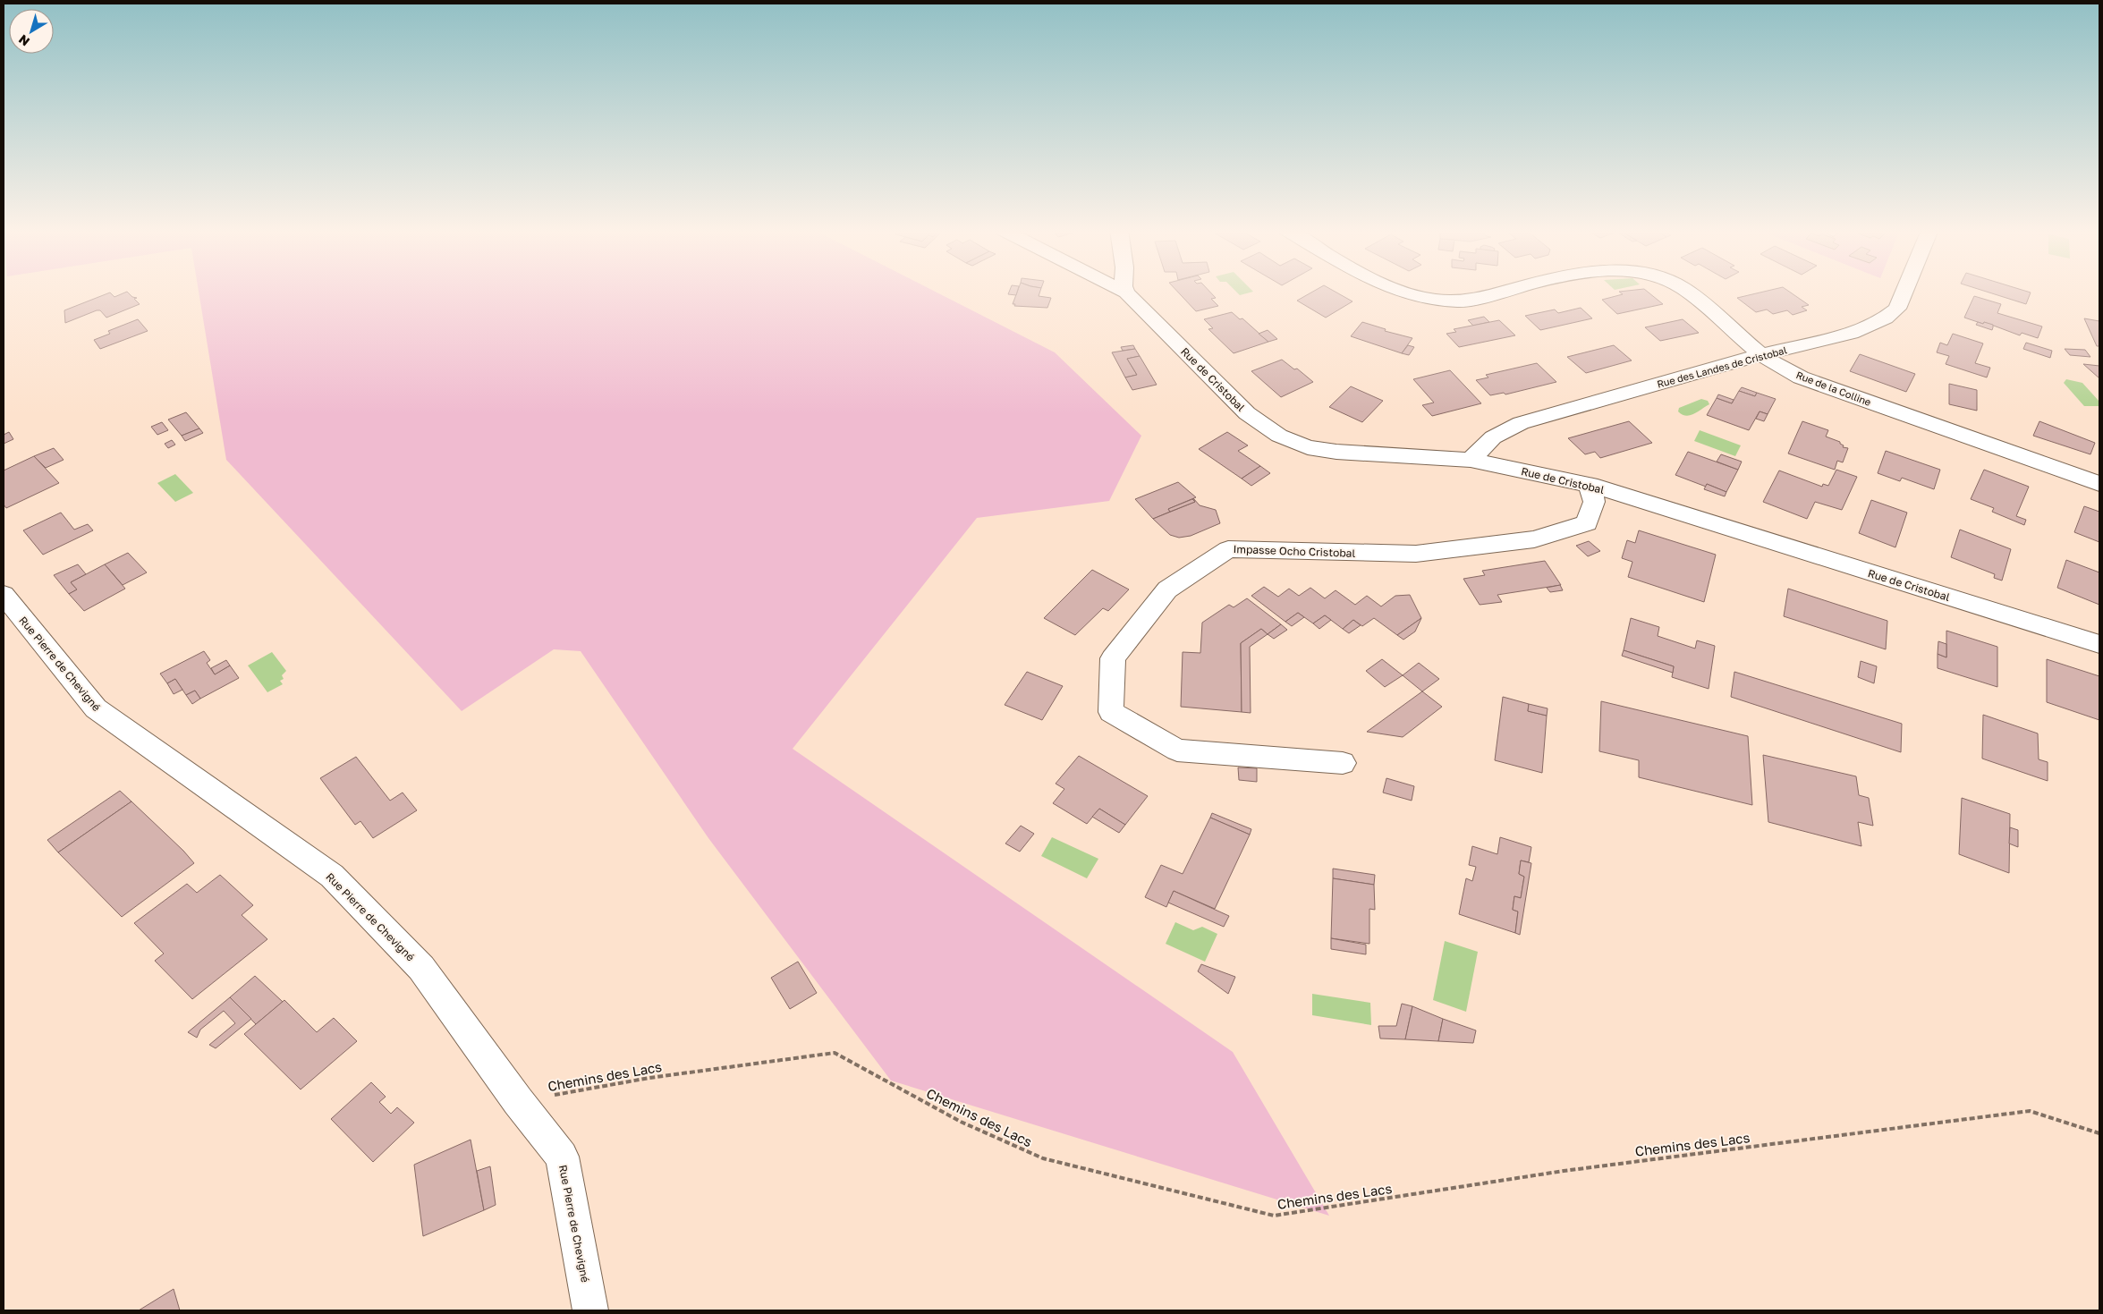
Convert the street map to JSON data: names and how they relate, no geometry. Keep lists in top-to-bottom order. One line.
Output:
{"streets":{"street":["Rue des Landes de Cristobal","Rue de Cristobal","Rue de la Colline","Impasse Ocho Cristobal","Rue Pierre de Chevigné"],"path":["Chemins des Lacs"]},"crossings":[["Rue des Landes de Cristobal","Rue de Cristobal"],["Rue des Landes de Cristobal","Rue de la Colline"],["Rue de Cristobal","Impasse Ocho Cristobal"],["Rue Pierre de Chevigné","Chemins des Lacs"]],"north":"bottom left"}
